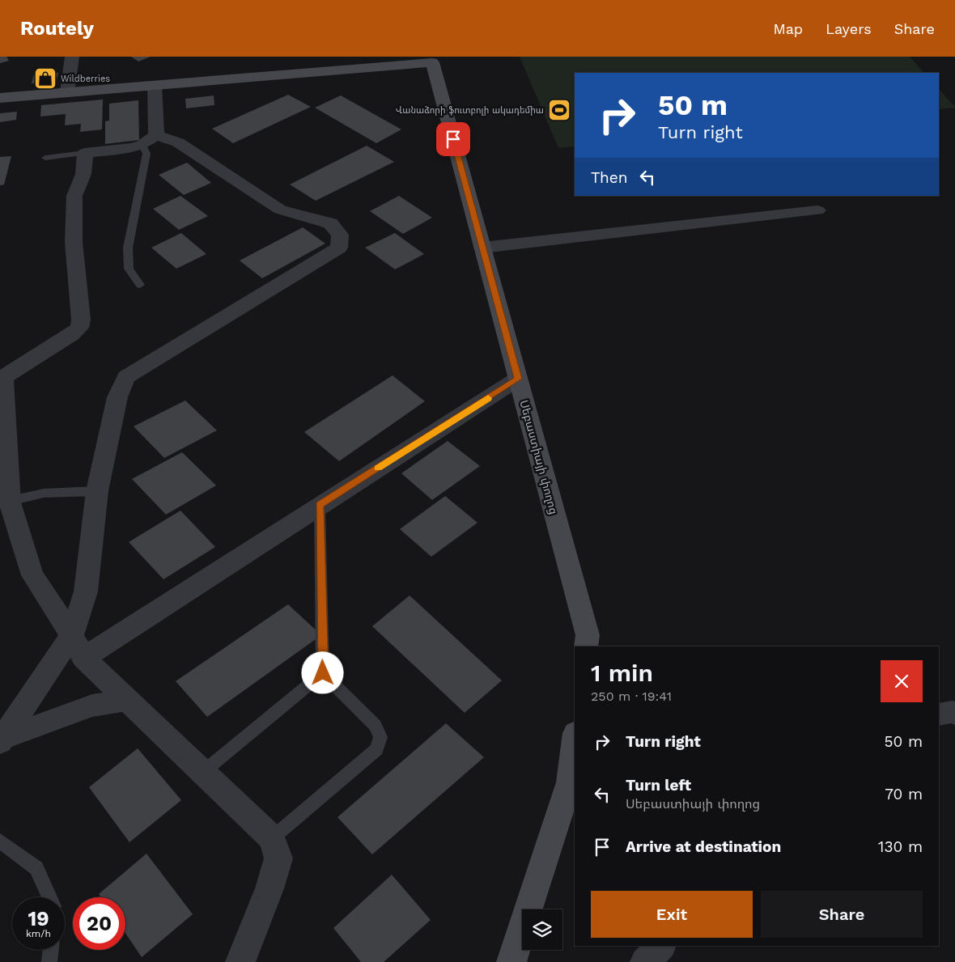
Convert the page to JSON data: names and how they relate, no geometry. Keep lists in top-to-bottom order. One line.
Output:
{"streets":{"street":["Սեբաստիայի փողոց"]},"places":{"shop":["Wildberries"],"sports":["Վանաձորի ֆուտբոլի ակադեմիա"]},"page":{"header":"Routely","nav":["Map","Layers","Share"],"turn":["50 m","Turn right"],"then":"Then","heading":["1 min","250 m · 19:41"],"list":[{"name":"Turn right","value":"50 m"},{"name":"Turn left","note":"Սեբաստիայի փողոց","value":"70 m"},{"name":"Arrive at destination","value":"130 m"}],"buttons":["Exit","Share"],"speed":"19 km/h","limit":"20"}}
